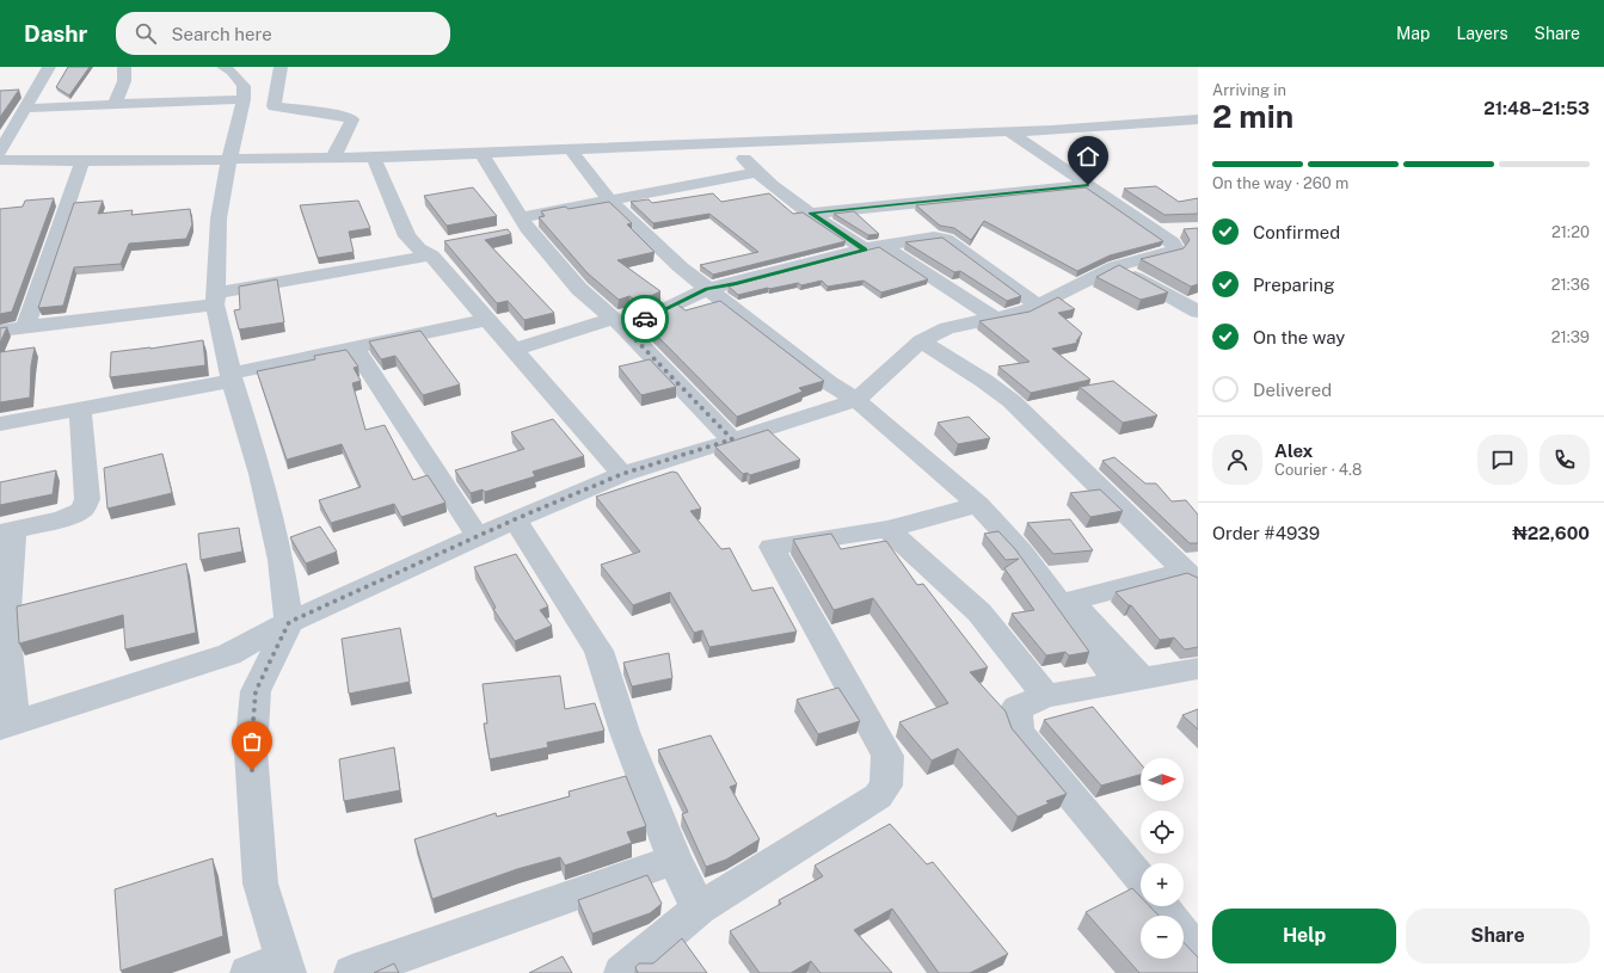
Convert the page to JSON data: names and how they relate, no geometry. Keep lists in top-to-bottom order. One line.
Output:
{"north":"right","page":{"header":"Dashr","search":"Search here","nav":["Map","Layers","Share"],"heading":["2 min","Arriving in","21:48–21:53"],"panel":["Alex","Courier · 4.8","Order #4939","₦22,600"],"bar":"On the way · 260 m","list":[["Confirmed","21:20"],["Preparing","21:36"],["On the way","21:39"],"Delivered"],"map_buttons":["+","−"],"buttons":["Help","Share"]}}
